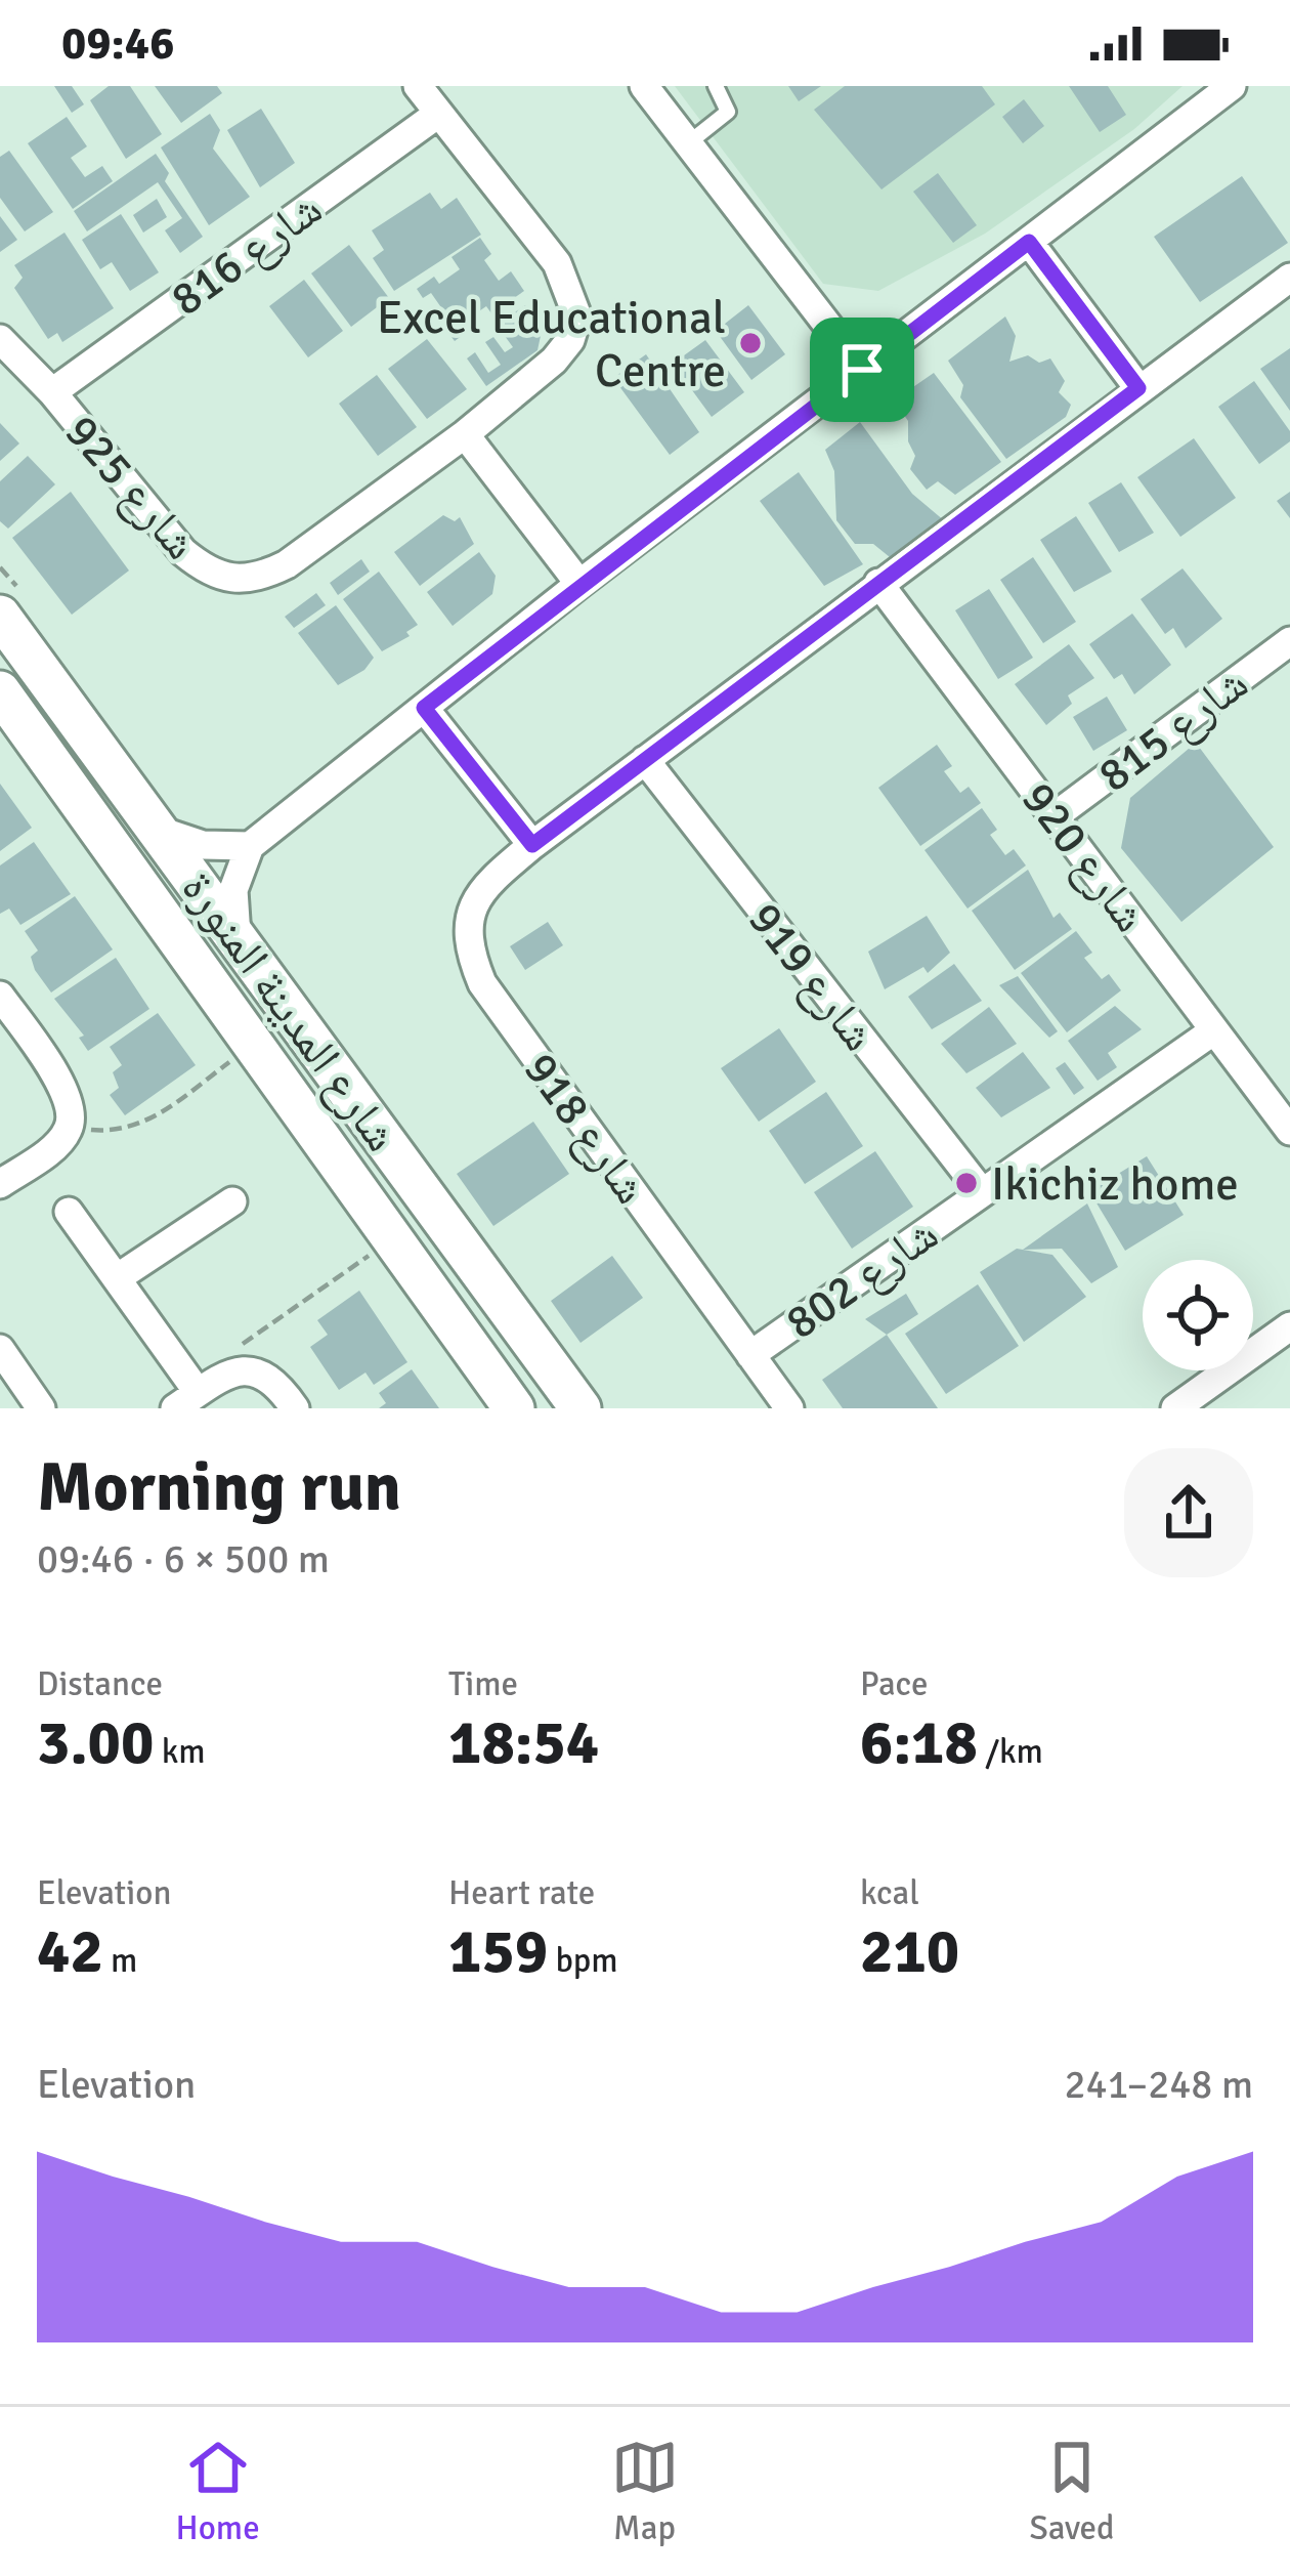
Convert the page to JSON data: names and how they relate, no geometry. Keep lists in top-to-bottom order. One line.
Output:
{"streets":{"street":["شارع 816","شارع 925","شارع 815","شارع 920","شارع 919","شارع المدينة المنورة","شارع 918","شارع 802"]},"crossings":[["شارع 816","شارع 925"],["شارع 815","شارع 920"],["شارع 920","شارع 918"],["شارع 920","شارع 802"],["شارع 919","شارع 918"],["شارع 919","شارع 802"],["شارع 918","شارع 802"]],"places":["Excel Educational Centre","Ikichiz home"],"page":{"status":"09:46","heading":["Morning run","09:46 · 6 × 500 m"],"stats":[["Distance","3.00 km"],["Time","18:54"],["Pace","6:18 /km"],["Elevation","42 m"],["Heart rate","159 bpm"],["kcal","210"]],"chart":["Elevation","241–248 m"],"tabs":["Home","Map","Saved"]}}
